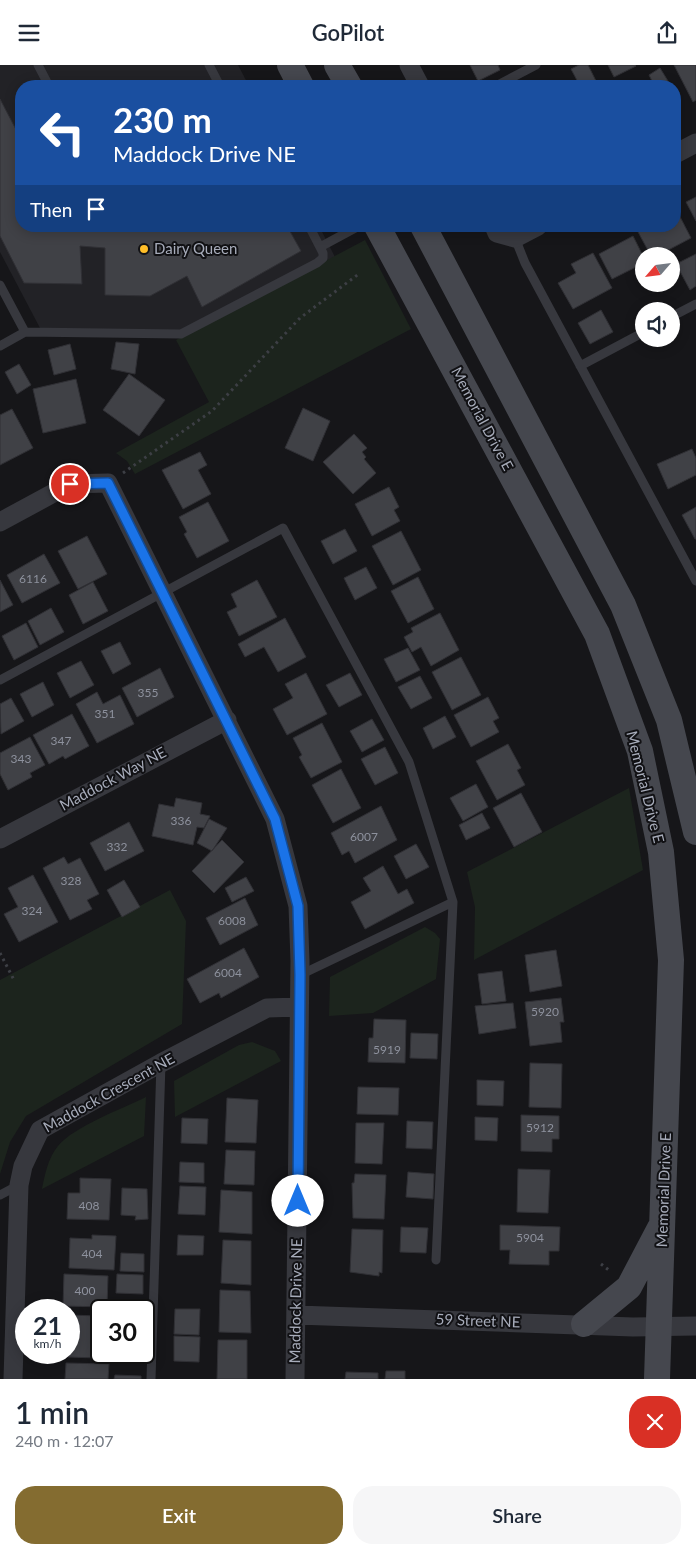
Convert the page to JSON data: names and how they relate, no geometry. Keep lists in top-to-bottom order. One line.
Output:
{"streets":{"main road":["Memorial Drive E"],"street":["Maddock Way NE","Maddock Crescent NE","Maddock Drive NE","59 Street NE"]},"crossings":[["Memorial Drive E","59 Street NE"],["Maddock Way NE","Maddock Drive NE"],["Maddock Crescent NE","Maddock Drive NE"],["Maddock Drive NE","59 Street NE"]],"places":["Dairy Queen"],"house_numbers":["6116","355","351","347","343","336","6007","332","328","324","6008","6004","5920","5919","5912","408","5904","404","400"],"north":"bottom left","page":{"header":"GoPilot","turn":["230 m","Maddock Drive NE"],"then":"Then","speed":"21 km/h","limit":"30","heading":["1 min","240 m · 12:07"],"buttons":["Exit","Share"]}}
